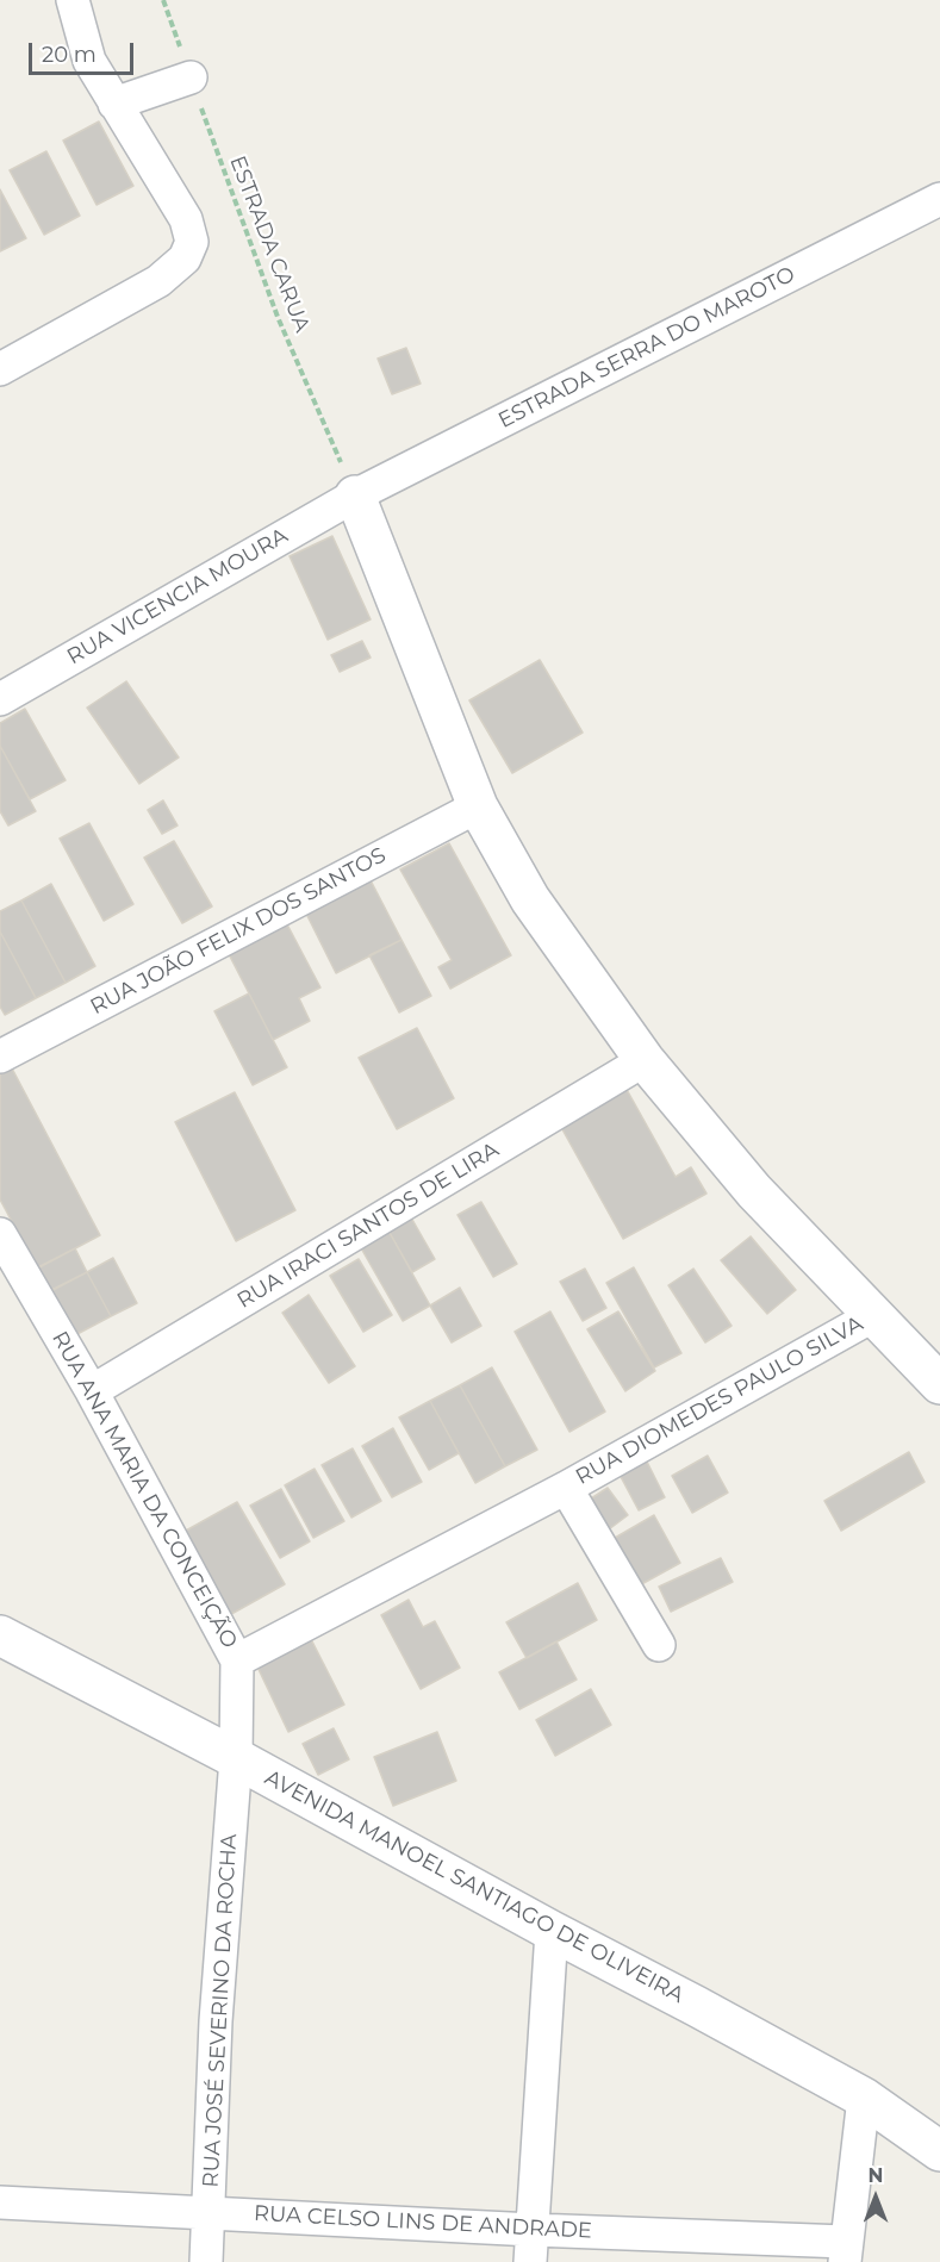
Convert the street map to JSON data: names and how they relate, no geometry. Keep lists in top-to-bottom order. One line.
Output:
{"streets":{"street":["ESTRADA SERRA DO MAROTO","RUA VICENCIA MOURA","RUA JOÃO FELIX DOS SANTOS","RUA IRACI SANTOS DE LIRA","RUA DIOMEDES PAULO SILVA","RUA ANA MARIA DA CONCEIÇÃO","AVENIDA MANOEL SANTIAGO DE OLIVEIRA","RUA JOSÉ SEVERINO DA ROCHA","RUA CELSO LINS DE ANDRADE"],"path":["ESTRADA CARUA"]},"crossings":[["ESTRADA CARUA","ESTRADA SERRA DO MAROTO"],["ESTRADA CARUA","RUA VICENCIA MOURA"],["ESTRADA SERRA DO MAROTO","RUA VICENCIA MOURA"],["RUA IRACI SANTOS DE LIRA","RUA ANA MARIA DA CONCEIÇÃO"],["RUA DIOMEDES PAULO SILVA","RUA ANA MARIA DA CONCEIÇÃO"],["RUA ANA MARIA DA CONCEIÇÃO","AVENIDA MANOEL SANTIAGO DE OLIVEIRA"],["RUA ANA MARIA DA CONCEIÇÃO","RUA JOSÉ SEVERINO DA ROCHA"],["AVENIDA MANOEL SANTIAGO DE OLIVEIRA","RUA JOSÉ SEVERINO DA ROCHA"],["RUA JOSÉ SEVERINO DA ROCHA","RUA CELSO LINS DE ANDRADE"]],"scale_bar":"20 m","north":"top"}
